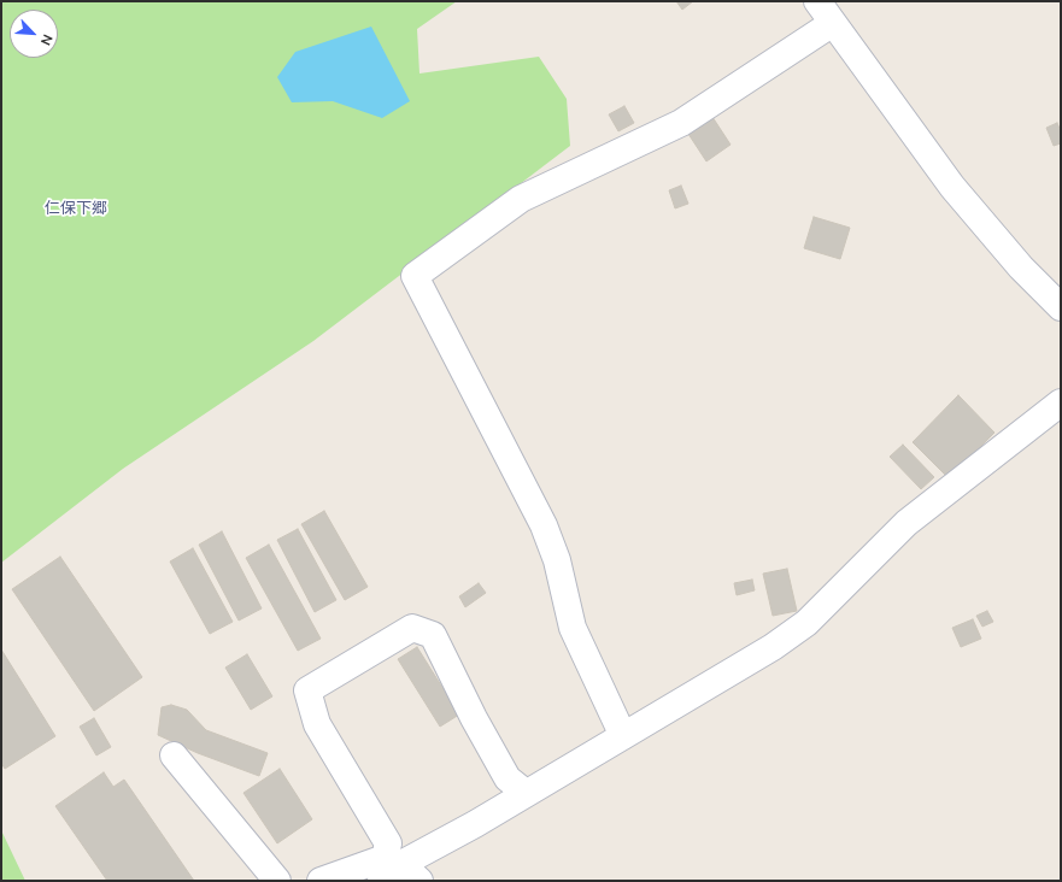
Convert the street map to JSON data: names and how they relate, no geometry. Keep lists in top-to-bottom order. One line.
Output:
{"districts":["仁保下郷"],"north":"bottom right"}
